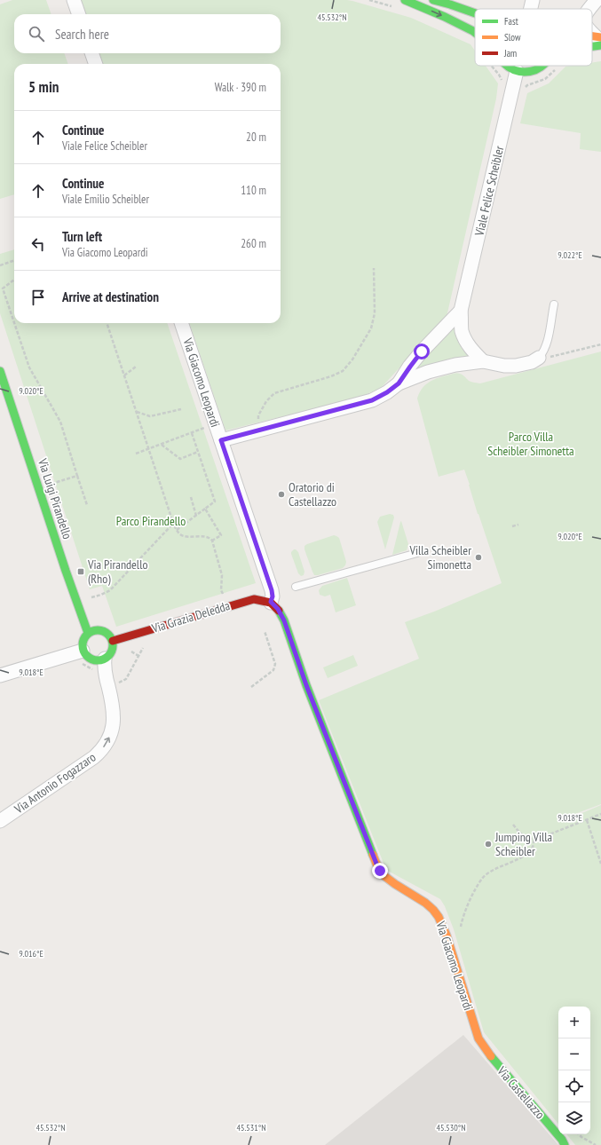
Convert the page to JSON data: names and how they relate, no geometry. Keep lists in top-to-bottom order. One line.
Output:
{"streets":{"street":["Viale Felice Scheibler","Via Giacomo Leopardi","Via Luigi Pirandello","Via Grazia Deledda","Via Antonio Fogazzaro","Via Castellazzo"]},"crossings":[["Via Giacomo Leopardi","Via Grazia Deledda"],["Via Giacomo Leopardi","Via Castellazzo"],["Via Luigi Pirandello","Via Grazia Deledda"],["Via Luigi Pirandello","Via Antonio Fogazzaro"],["Via Grazia Deledda","Via Antonio Fogazzaro"]],"one_way":["Via Antonio Fogazzaro"],"parks":["Parco Villa Scheibler Simonetta","Parco Pirandello"],"places":{"other":["Oratorio di Castellazzo","Villa Scheibler Simonetta","Jumping Villa Scheibler"],"transit":["Via Pirandello (Rho)"]},"legend":["Fast","Slow","Jam"],"page":{"search":"Search here","heading":["5 min","Walk · 390 m"],"list":[["Continue","Viale Felice Scheibler","20 m"],["Continue","Viale Emilio Scheibler","110 m"],["Turn left","Via Giacomo Leopardi","260 m"],"Arrive at destination"],"map_buttons":["+","−"]},"coordinates":["45.532°N","9.022°E","9.020°E","9.018°E","9.016°E","45.531°N","45.530°N"]}
